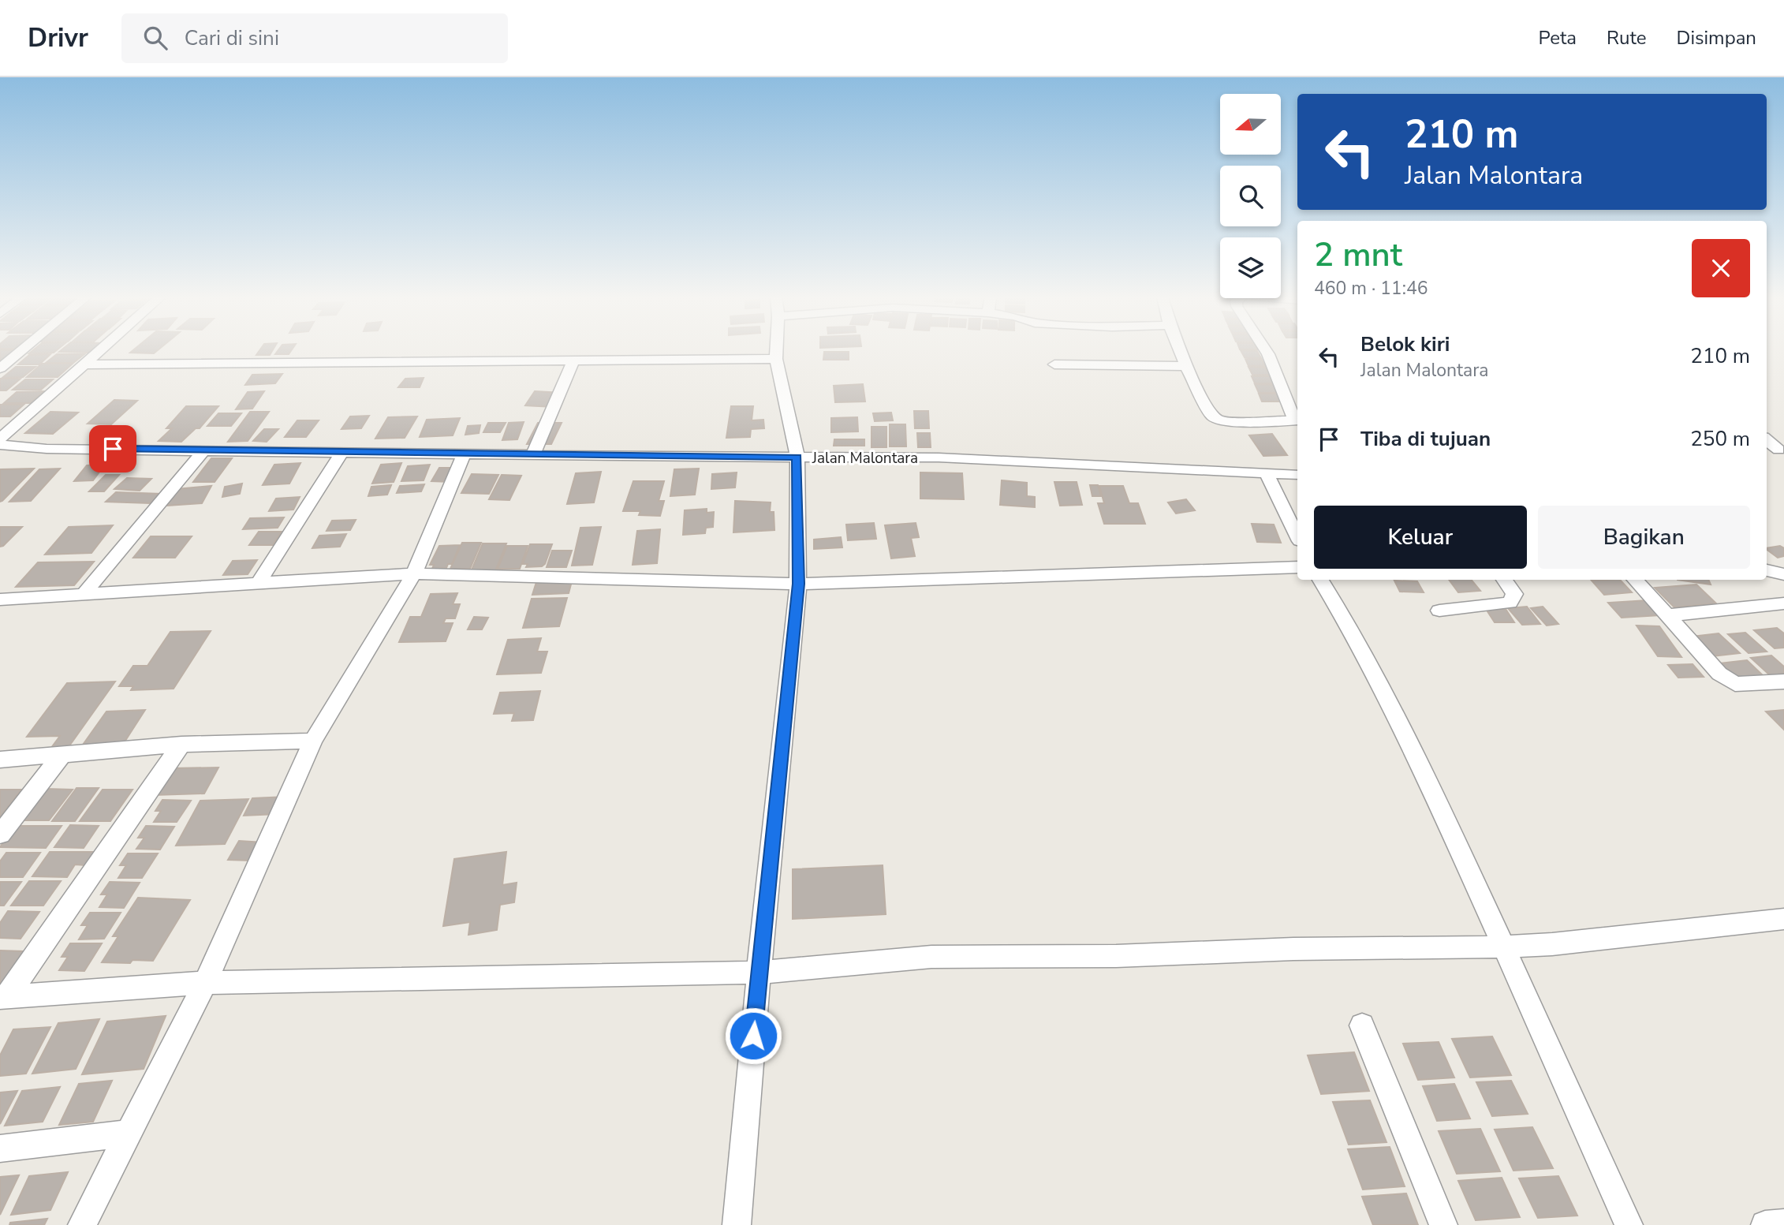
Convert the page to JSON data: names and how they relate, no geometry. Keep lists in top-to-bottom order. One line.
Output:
{"streets":{"street":["Jalan Malontara"]},"north":"left","page":{"header":"Drivr","search":"Cari di sini","nav":["Peta","Rute","Disimpan"],"turn":["210 m","Jalan Malontara"],"heading":["2 mnt","460 m · 11:46"],"list":[{"name":"Belok kiri","note":"Jalan Malontara","value":"210 m"},{"name":"Tiba di tujuan","value":"250 m"}],"buttons":["Keluar","Bagikan"]}}
